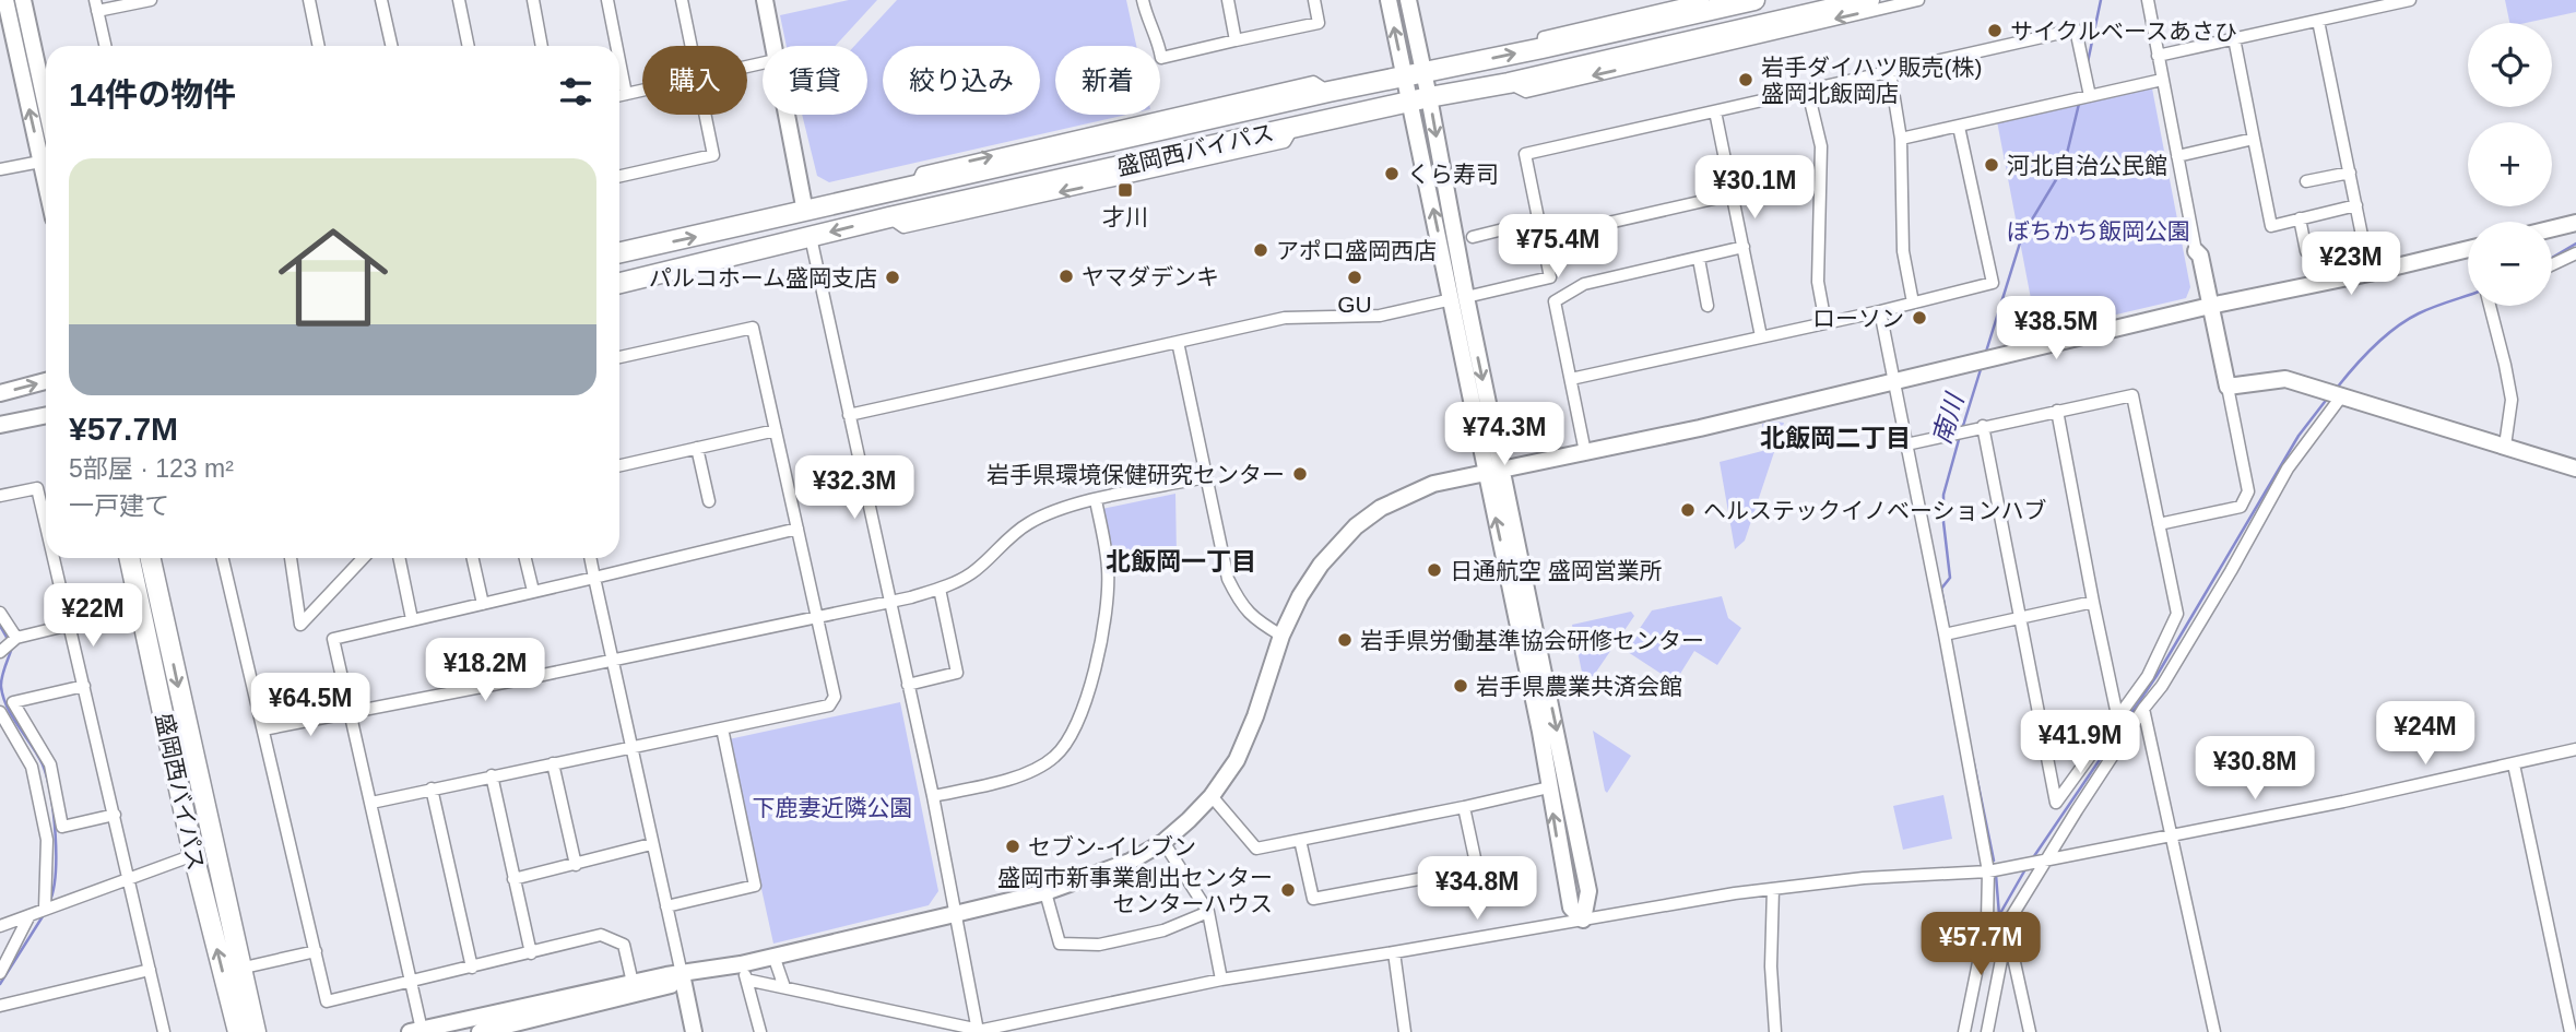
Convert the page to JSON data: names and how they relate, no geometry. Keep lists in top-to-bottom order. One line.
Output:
{"streets":{"highway":["盛岡西バイパス"]},"districts":["北飯岡二丁目","北飯岡一丁目"],"water":["南川"],"parks":["ぼちかち飯岡公園","下鹿妻近隣公園"],"places":{"other":["サイクルベースあさひ","岩手ダイハツ販売(株) 盛岡北飯岡店","河北自治公民館","くら寿司","アポロ盛岡西店","ヤマダデンキ","パルコホーム盛岡支店","GU","ローソン","岩手県環境保健研究センター","ヘルステックイノベーションハブ","日通航空 盛岡営業所","岩手県労働基準協会研修センター","岩手県農業共済会館","セブン-イレブン","盛岡市新事業創出センター センターハウス"],"transit":["才川"]},"page":{"map_buttons":["+","−"],"chip":["購入","賃貸","絞り込み","新着"],"heading":"14件の物件","list":[{"name":"¥57.7M","note":"5部屋 · 123 m² · 一戸建て"}],"price":["¥30.1M","¥75.4M","¥23M","¥38.5M","¥74.3M","¥32.3M","¥22M","¥18.2M","¥64.5M","¥24M","¥41.9M","¥30.8M","¥34.8M","¥57.7M"]}}
